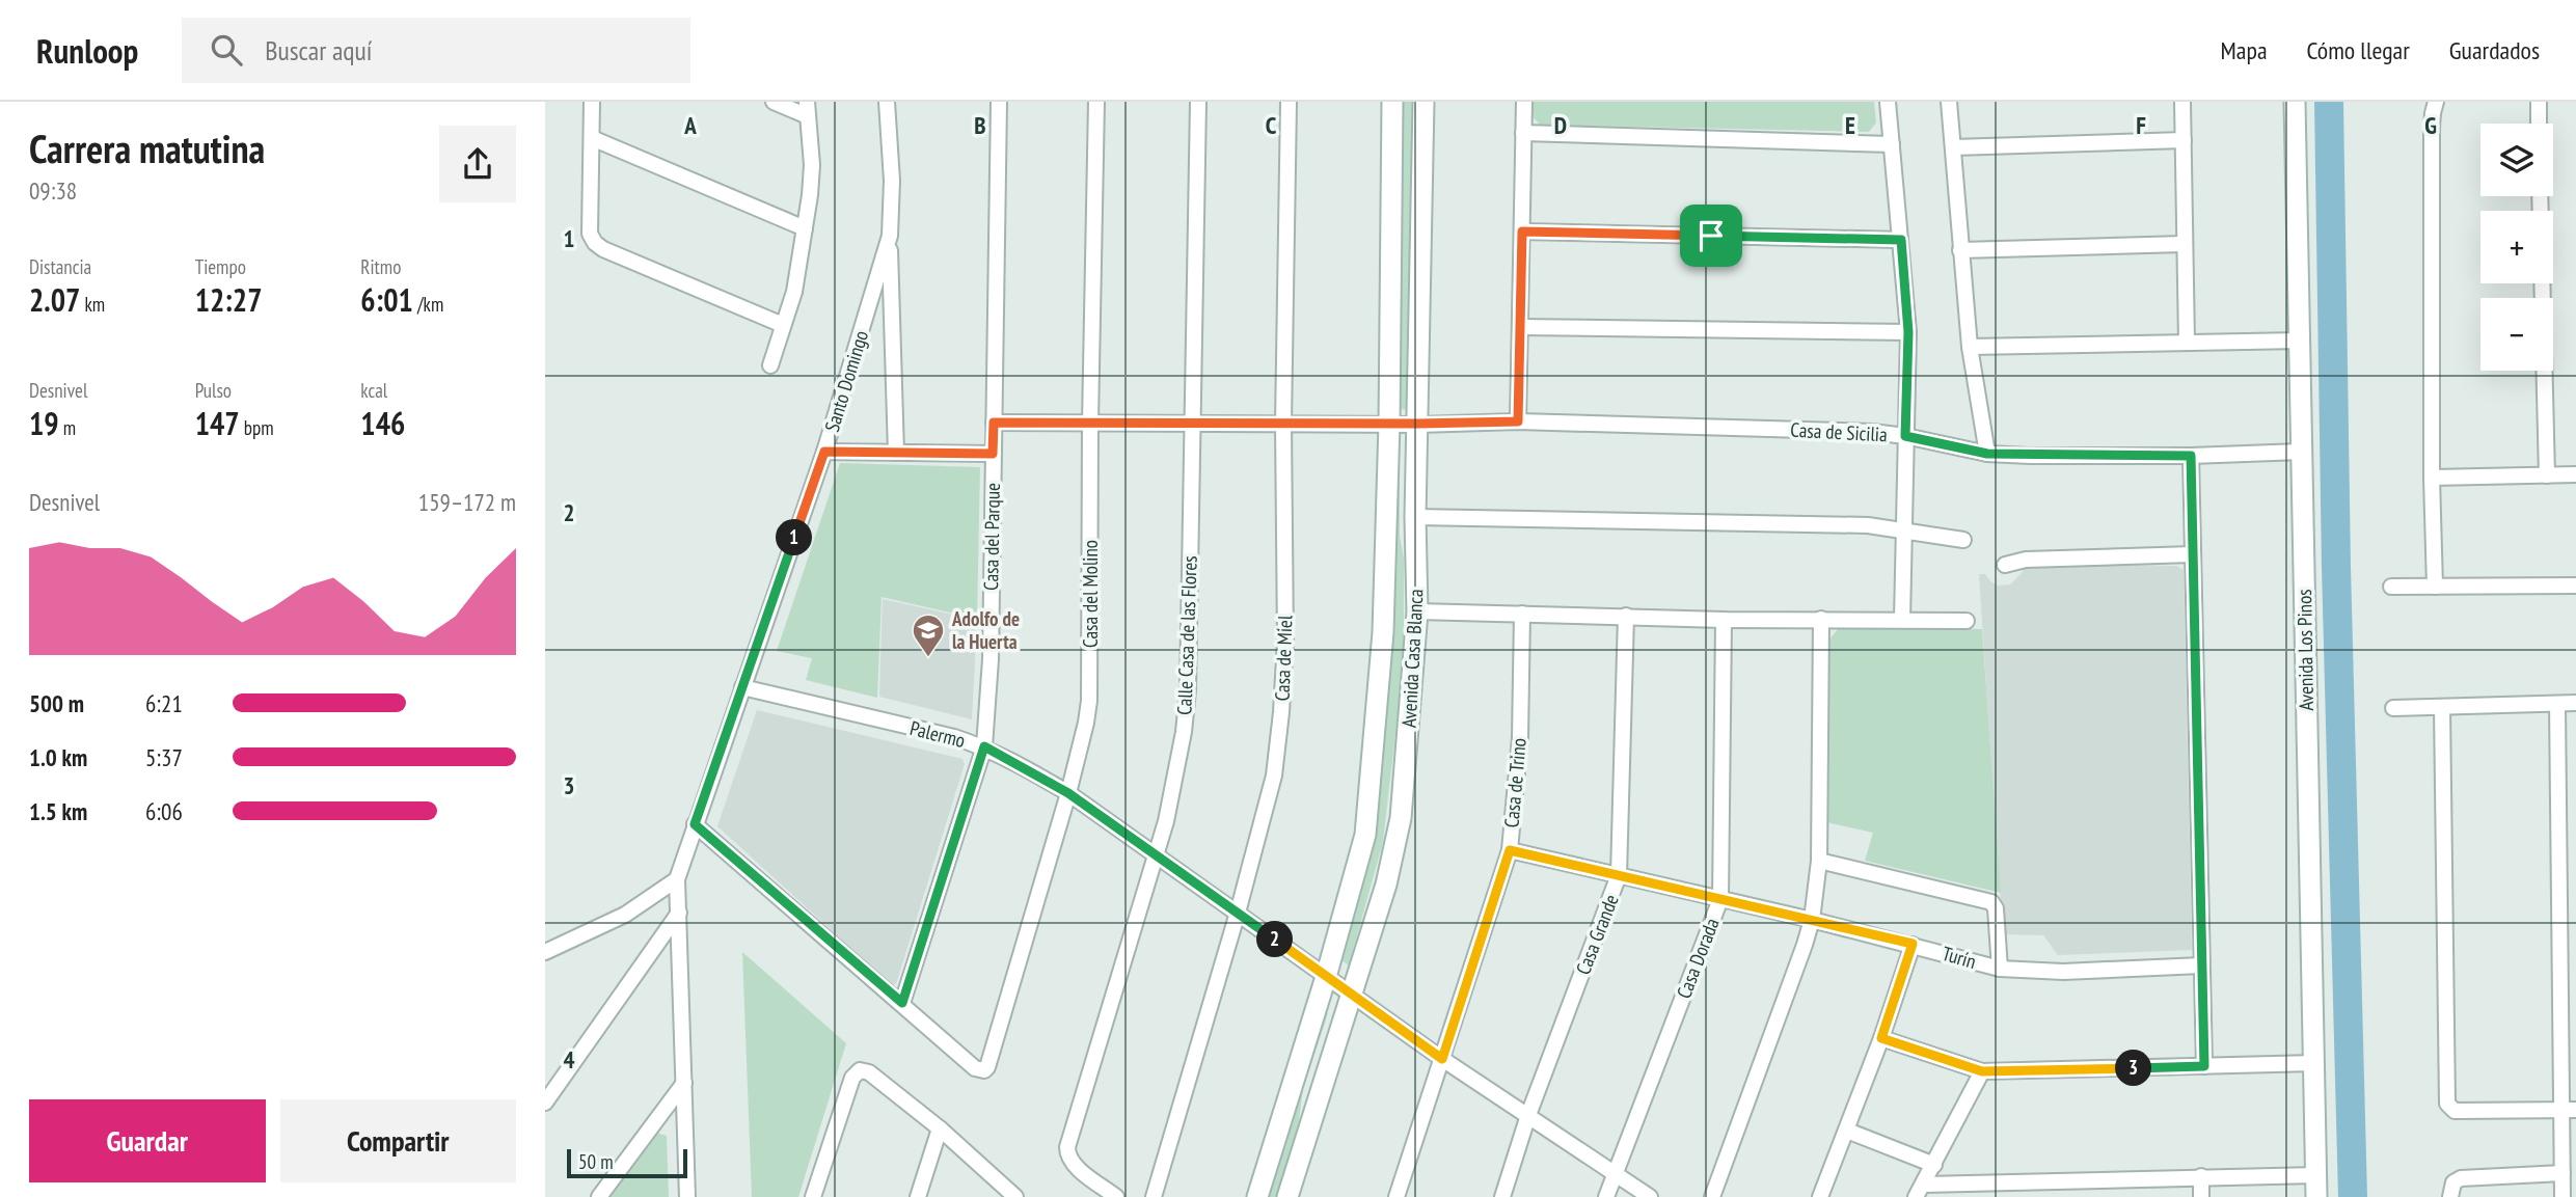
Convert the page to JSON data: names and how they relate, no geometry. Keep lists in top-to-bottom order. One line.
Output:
{"streets":{"street":["Santo Domingo","Casa de Sicilia","Casa del Parque","Casa del Molino","Calle Casa de las Flores","Avenida Los Pinos","Casa de Miel","Avenida Casa Blanca","Palermo","Casa de Trino","Casa Grande","Turín","Casa Dorada"]},"crossings":[["Santo Domingo","Palermo"],["Casa de Sicilia","Casa del Parque"],["Casa de Sicilia","Casa del Molino"],["Casa de Sicilia","Calle Casa de las Flores"],["Casa de Sicilia","Avenida Los Pinos"],["Casa de Sicilia","Casa de Miel"],["Casa de Sicilia","Avenida Casa Blanca"],["Casa del Parque","Casa del Molino"],["Casa del Parque","Palermo"],["Casa del Molino","Palermo"],["Calle Casa de las Flores","Palermo"],["Casa de Miel","Palermo"],["Avenida Casa Blanca","Palermo"],["Palermo","Casa de Trino"],["Palermo","Casa Grande"],["Palermo","Casa Dorada"],["Casa de Trino","Turín"],["Casa Grande","Turín"],["Turín","Casa Dorada"]],"places":{"school or university":["Adolfo de la Huerta"]},"scale_bar":"50 m","page":{"header":"Runloop","search":"Buscar aquí","nav":["Mapa","Cómo llegar","Guardados"],"heading":["Carrera matutina","09:38"],"map_buttons":["+","−"],"stats":[["Distancia","2.07 km"],["Tiempo","12:27"],["Ritmo","6:01 /km"],["Desnivel","19 m"],["Pulso","147 bpm"],["kcal","146"]],"chart":["Desnivel","159–172 m"],"pins":["1","2","3"],"list":[{"name":"500 m","note":"6:21"},{"name":"1.0 km","note":"5:37"},{"name":"1.5 km","note":"6:06"}],"buttons":["Guardar","Compartir"],"scale":"50 m"},"grid":{"columns":["A","B","C","D","E","F","G"],"rows":["1","2","3","4"]}}
